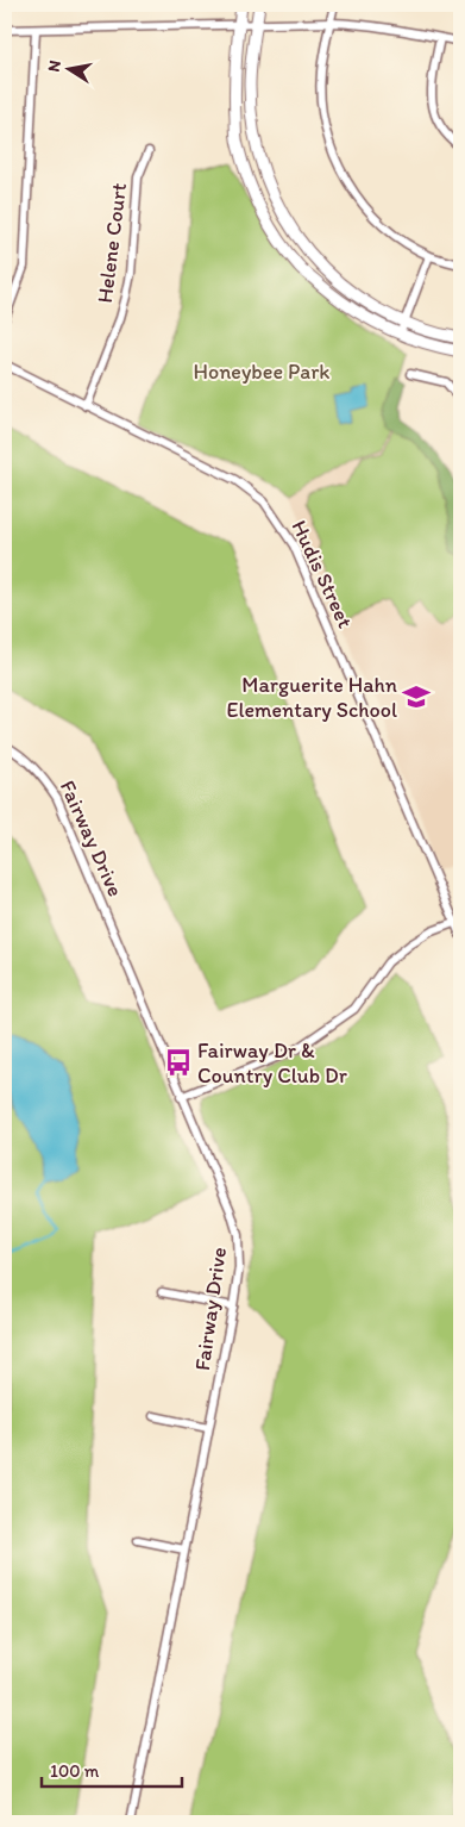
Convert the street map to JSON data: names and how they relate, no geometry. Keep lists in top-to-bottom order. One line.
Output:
{"streets":{"street":["Helene Court","Hudis Street","Fairway Drive"]},"crossings":[["Helene Court","Hudis Street"]],"parks":["Honeybee Park"],"places":{"school or university":["Marguerite Hahn Elementary School"],"bus stop":["Fairway Dr & Country Club Dr"]},"scale_bar":"100 m","north":"left"}
